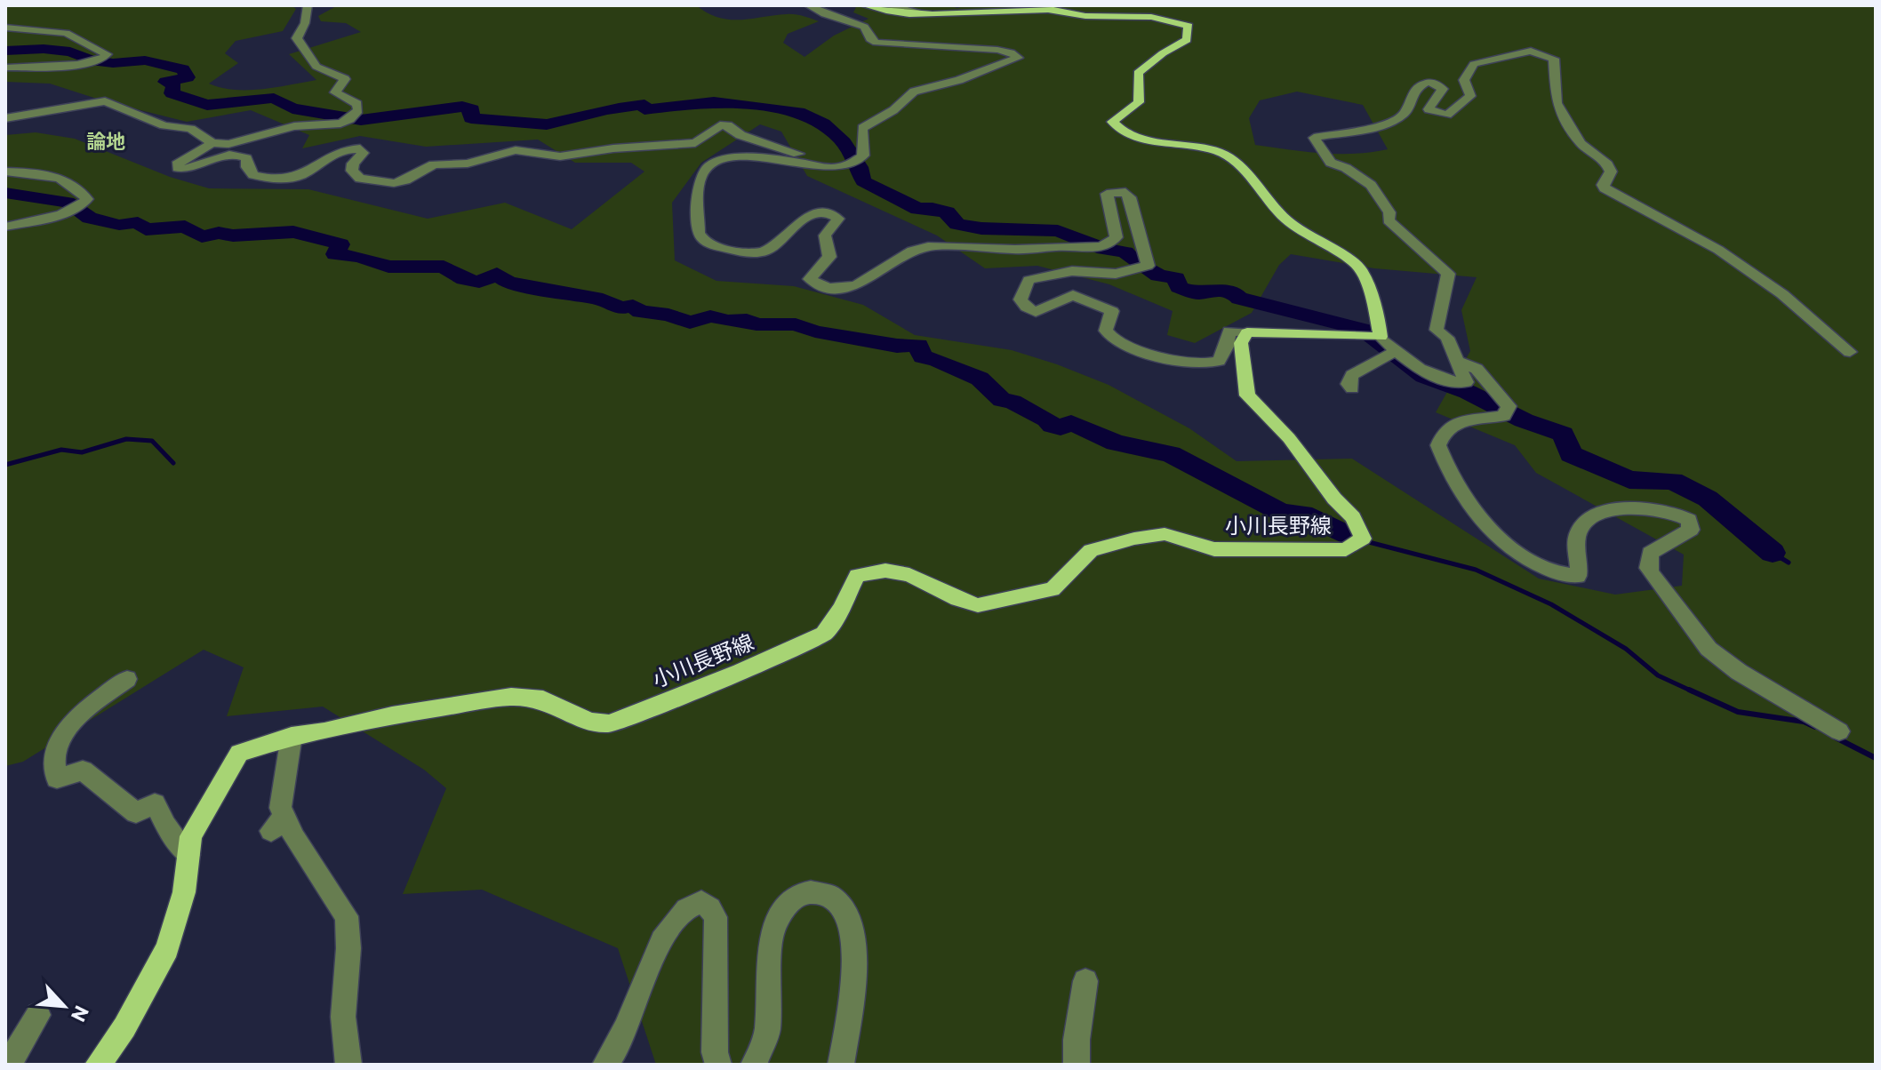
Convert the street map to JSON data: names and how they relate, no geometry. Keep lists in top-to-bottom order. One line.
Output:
{"streets":{"main road":["小川長野線"]},"districts":["論地"],"north":"bottom right"}
